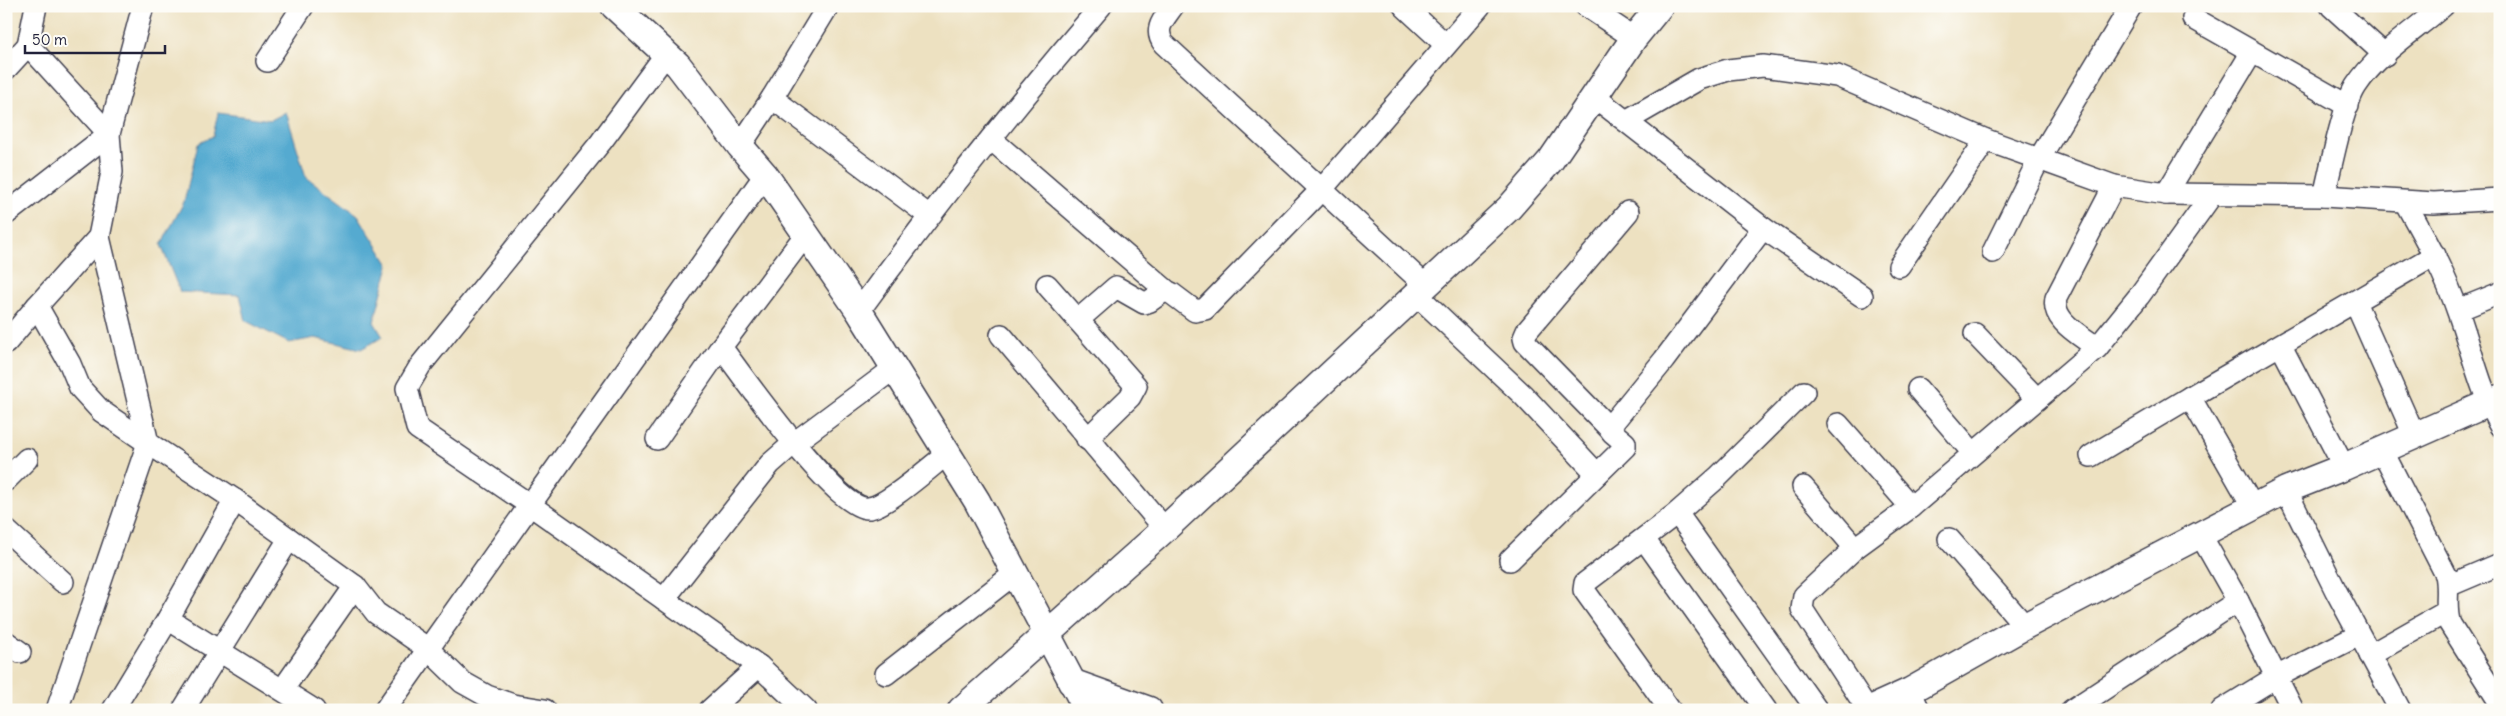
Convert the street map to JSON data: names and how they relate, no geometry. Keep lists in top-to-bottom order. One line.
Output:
{"scale_bar":"50 m"}
